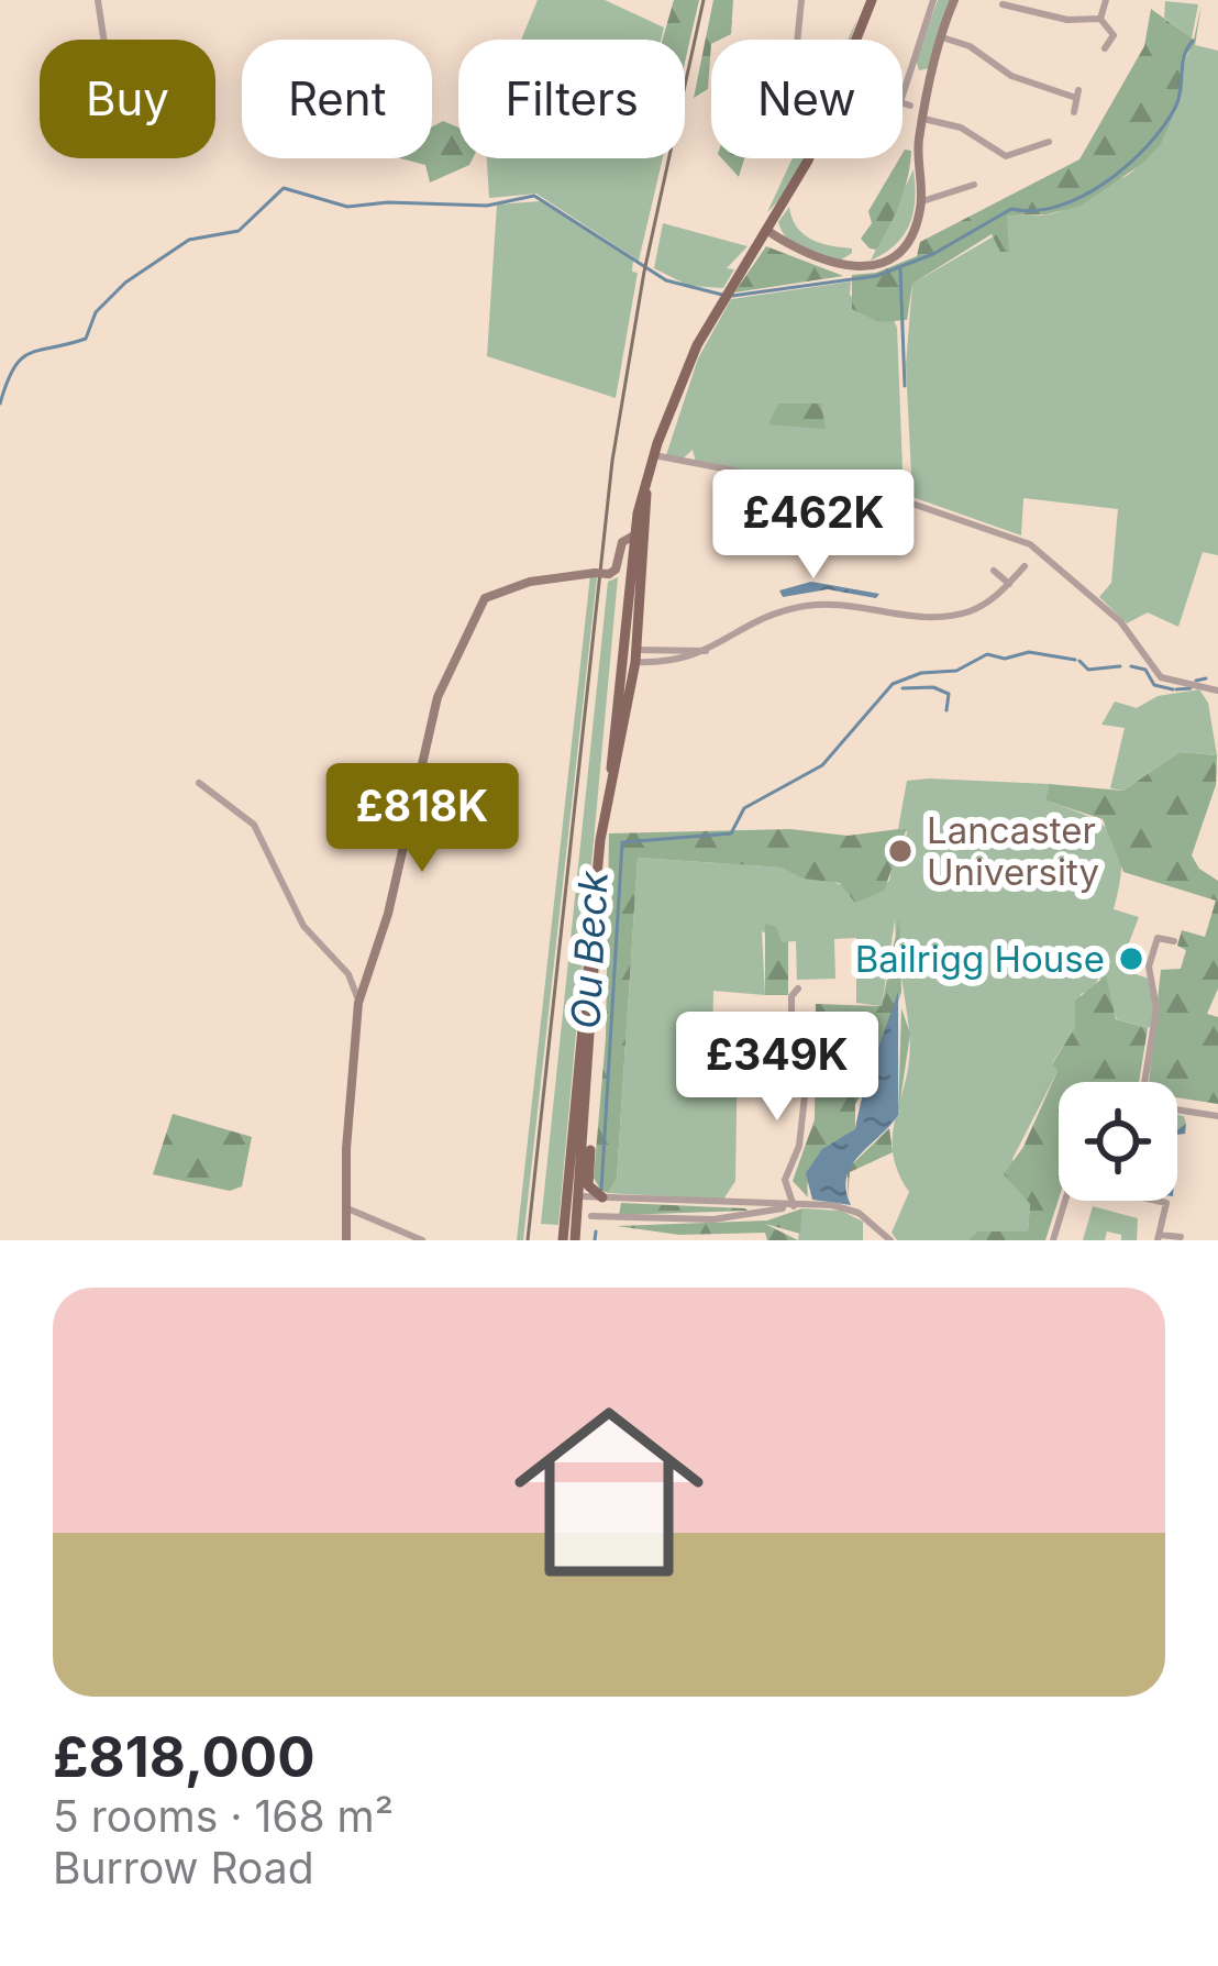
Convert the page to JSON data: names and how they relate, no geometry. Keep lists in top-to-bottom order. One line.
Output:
{"water":["Ou Beck"],"places":["Lancaster University","Bailrigg House"],"page":{"chip":["Buy","Rent","Filters","New"],"price":["£462K","£818K","£349K"],"list":[{"name":"£818,000","note":"5 rooms · 168 m² · Burrow Road"}]}}
